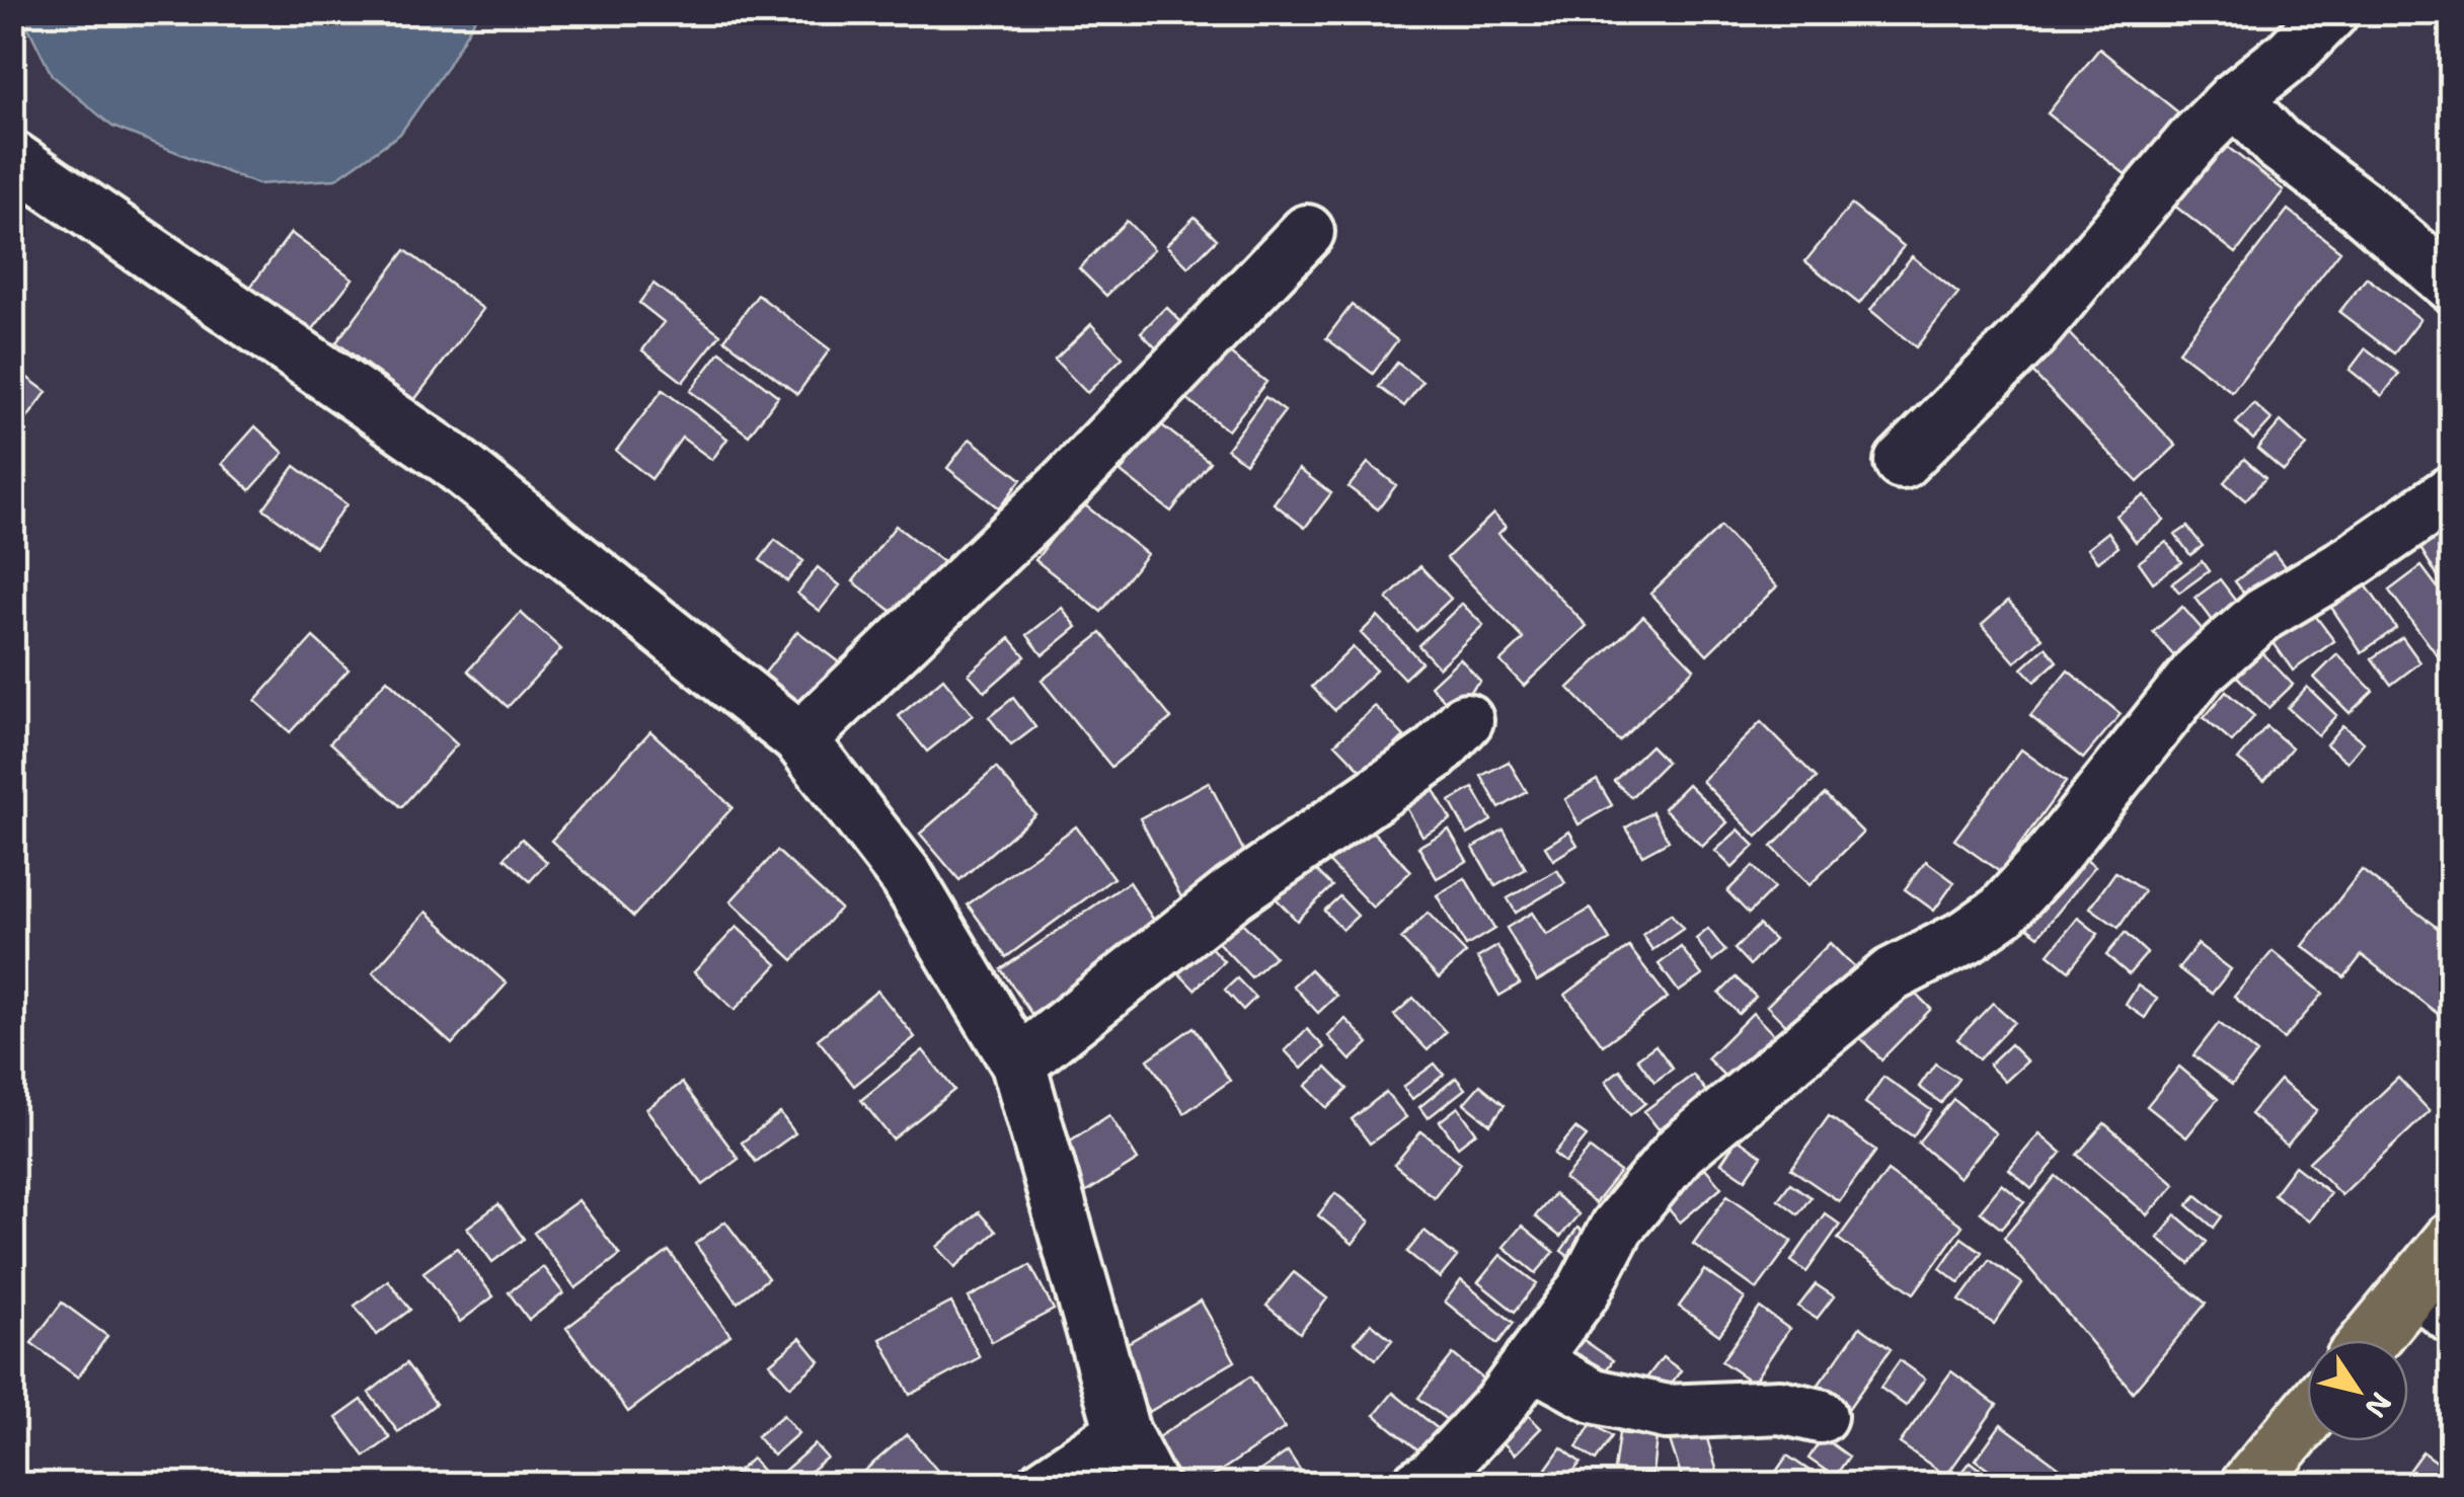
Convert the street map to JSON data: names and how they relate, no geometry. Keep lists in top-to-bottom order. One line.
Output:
{"north":"bottom right"}
